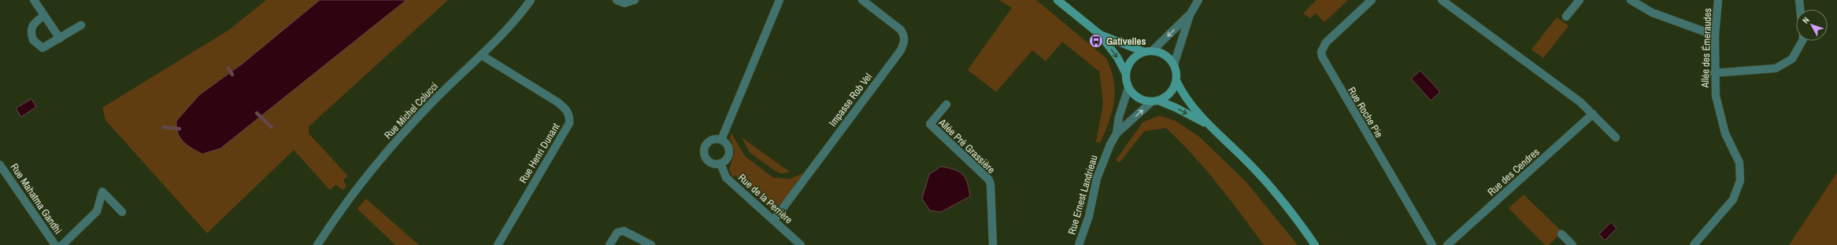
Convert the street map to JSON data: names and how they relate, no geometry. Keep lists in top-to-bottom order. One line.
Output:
{"streets":{"street":["Allée des Émeraudes","Impasse Rob Vel","Rue Michel Colucci","Rue Roche Pie","Allée Pré Grassière","Rue Henri Dunant","Rue des Cendres","Rue Ernest Landrieau","Rue Mahatma Gandhi","Rue de la Perrière"]},"crossings":[["Impasse Rob Vel","Rue de la Perrière"],["Rue Michel Colucci","Rue Henri Dunant"]],"places":{"bus stop":["Gativelles"]},"north":"top left"}
